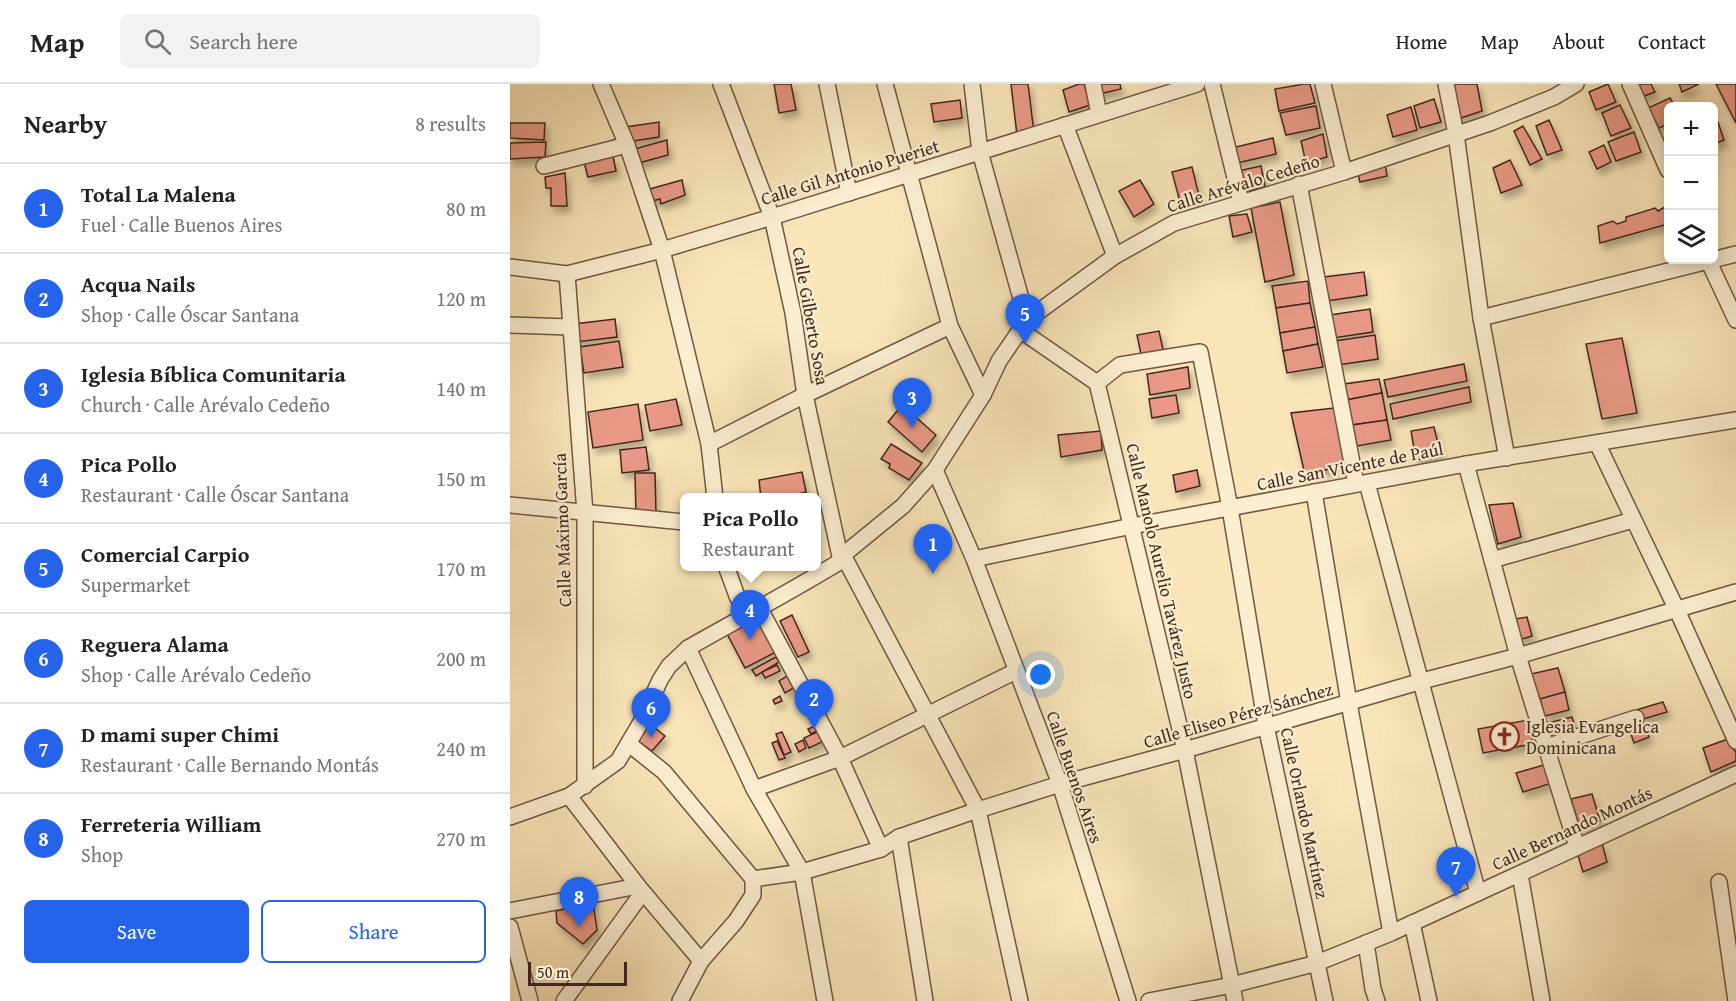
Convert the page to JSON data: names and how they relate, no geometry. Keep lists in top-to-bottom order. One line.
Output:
{"streets":{"street":["Calle Gil Antonio Pueriet","Calle Arévalo Cedeño","Calle Gilberto Sosa","Calle San Vicente de Paúl","Calle Máximo García","Calle Manolo Aurelio Tavárez Justo","Calle Eliseo Pérez Sánchez","Calle Buenos Aires","Calle Orlando Martínez","Calle Bernando Montás"]},"crossings":[["Calle Gil Antonio Pueriet","Calle Gilberto Sosa"],["Calle Gil Antonio Pueriet","Calle Máximo García"],["Calle Arévalo Cedeño","Calle Gilberto Sosa"],["Calle Arévalo Cedeño","Calle Máximo García"],["Calle Arévalo Cedeño","Calle Buenos Aires"],["Calle Gilberto Sosa","Calle Eliseo Pérez Sánchez"],["Calle San Vicente de Paúl","Calle Manolo Aurelio Tavárez Justo"],["Calle San Vicente de Paúl","Calle Buenos Aires"],["Calle San Vicente de Paúl","Calle Orlando Martínez"],["Calle Manolo Aurelio Tavárez Justo","Calle Eliseo Pérez Sánchez"],["Calle Manolo Aurelio Tavárez Justo","Calle Orlando Martínez"],["Calle Manolo Aurelio Tavárez Justo","Calle Bernando Montás"],["Calle Eliseo Pérez Sánchez","Calle Buenos Aires"],["Calle Eliseo Pérez Sánchez","Calle Orlando Martínez"],["Calle Orlando Martínez","Calle Bernando Montás"]],"places":{"church":["Iglesia Evangelica Dominicana"]},"scale_bar":"50 m","page":{"header":"Map","search":"Search here","nav":["Home","Map","About","Contact"],"heading":["Nearby","8 results"],"map_buttons":["+","−"],"list":[{"mark":"1","name":"Total La Malena","note":"Fuel · Calle Buenos Aires","value":"80 m"},{"mark":"2","name":"Acqua Nails","note":"Shop · Calle Óscar Santana","value":"120 m"},{"mark":"3","name":"Iglesia Bíblica Comunitaria","note":"Church · Calle Arévalo Cedeño","value":"140 m"},{"mark":"4","name":"Pica Pollo","note":"Restaurant · Calle Óscar Santana","value":"150 m"},{"mark":"5","name":"Comercial Carpio","note":"Supermarket","value":"170 m"},{"mark":"6","name":"Reguera Alama","note":"Shop · Calle Arévalo Cedeño","value":"200 m"},{"mark":"7","name":"D mami super Chimi","note":"Restaurant · Calle Bernando Montás","value":"240 m"},{"mark":"8","name":"Ferreteria William","note":"Shop","value":"270 m"}],"pins":["5","3","1","4","2","6","7","8"],"popup":["Pica Pollo","Restaurant"],"buttons":["Save","Share"],"scale":"50 m"}}
